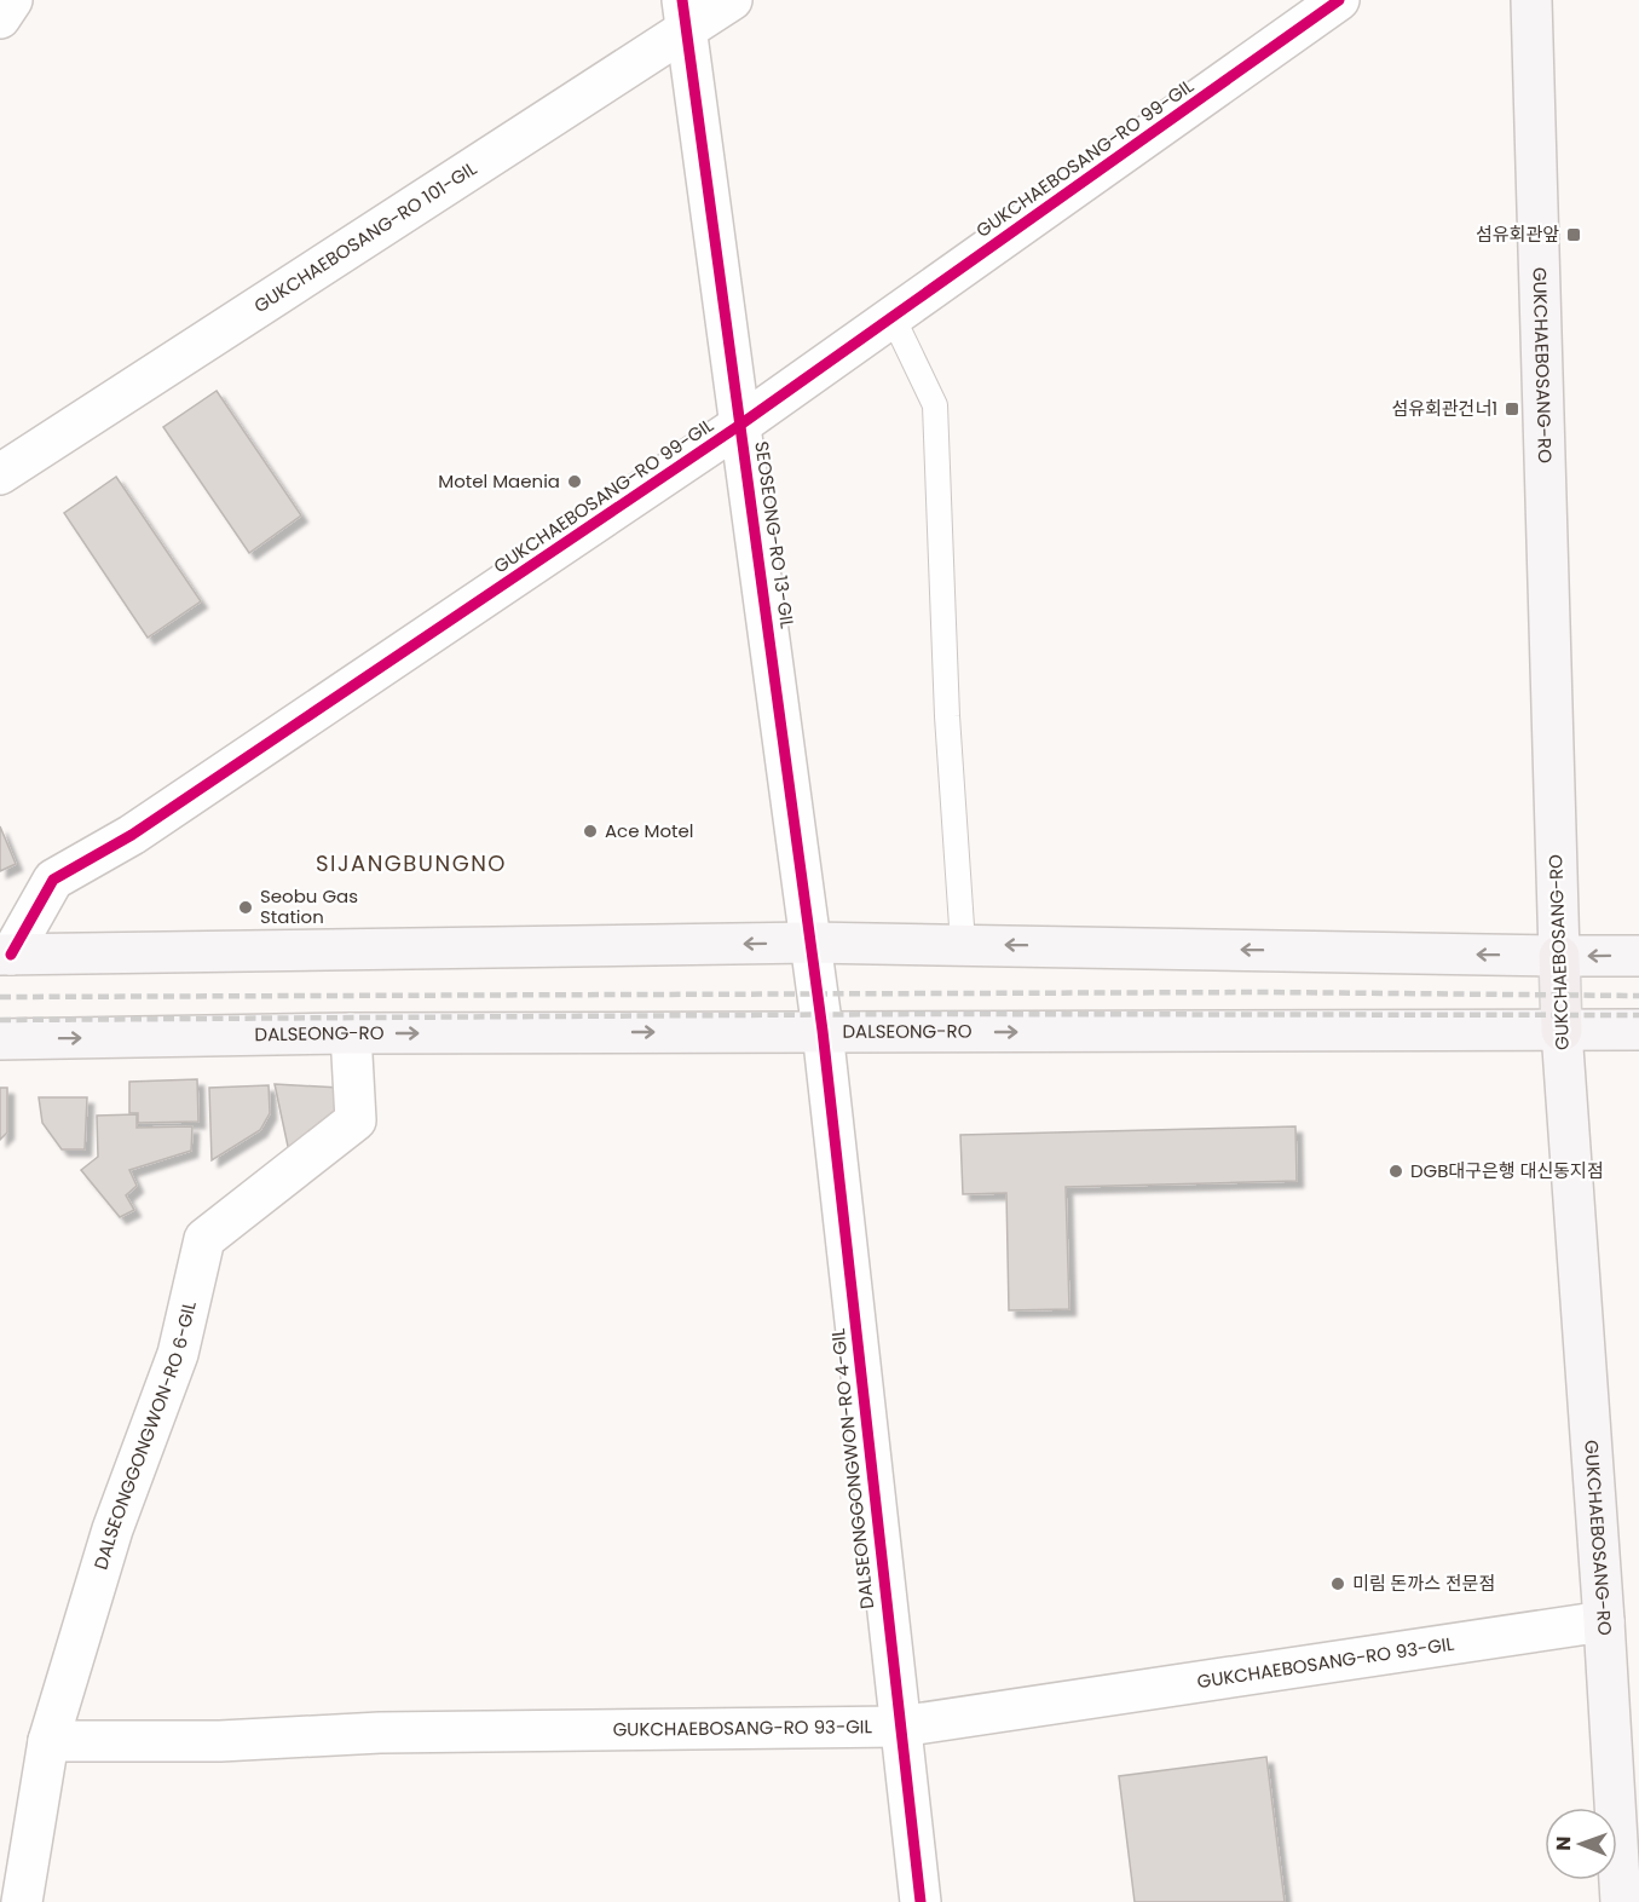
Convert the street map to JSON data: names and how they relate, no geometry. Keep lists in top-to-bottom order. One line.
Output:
{"streets":{"main road":["GUKCHAEBOSANG-RO","DALSEONG-RO"],"street":["GUKCHAEBOSANG-RO 99-GIL","GUKCHAEBOSANG-RO 101-GIL","SEOSEONG-RO 13-GIL","DALSEONGGONGWON-RO 6-GIL","DALSEONGGONGWON-RO 4-GIL","GUKCHAEBOSANG-RO 93-GIL"]},"crossings":[["GUKCHAEBOSANG-RO 99-GIL","SEOSEONG-RO 13-GIL"],["GUKCHAEBOSANG-RO 101-GIL","SEOSEONG-RO 13-GIL"],["GUKCHAEBOSANG-RO","DALSEONG-RO"],["GUKCHAEBOSANG-RO","GUKCHAEBOSANG-RO 93-GIL"],["SEOSEONG-RO 13-GIL","DALSEONG-RO"],["SEOSEONG-RO 13-GIL","DALSEONGGONGWON-RO 4-GIL"],["DALSEONG-RO","DALSEONGGONGWON-RO 6-GIL"],["DALSEONG-RO","DALSEONGGONGWON-RO 4-GIL"],["DALSEONGGONGWON-RO 6-GIL","GUKCHAEBOSANG-RO 93-GIL"],["DALSEONGGONGWON-RO 4-GIL","GUKCHAEBOSANG-RO 93-GIL"]],"districts":["SIJANGBUNGNO"],"places":{"transit":["섬유회관앞","섬유회관건너1"],"other":["Motel Maenia","Ace Motel","Seobu Gas Station","DGB대구은행 대신동지점","미림 돈까스 전문점"]},"north":"left"}
